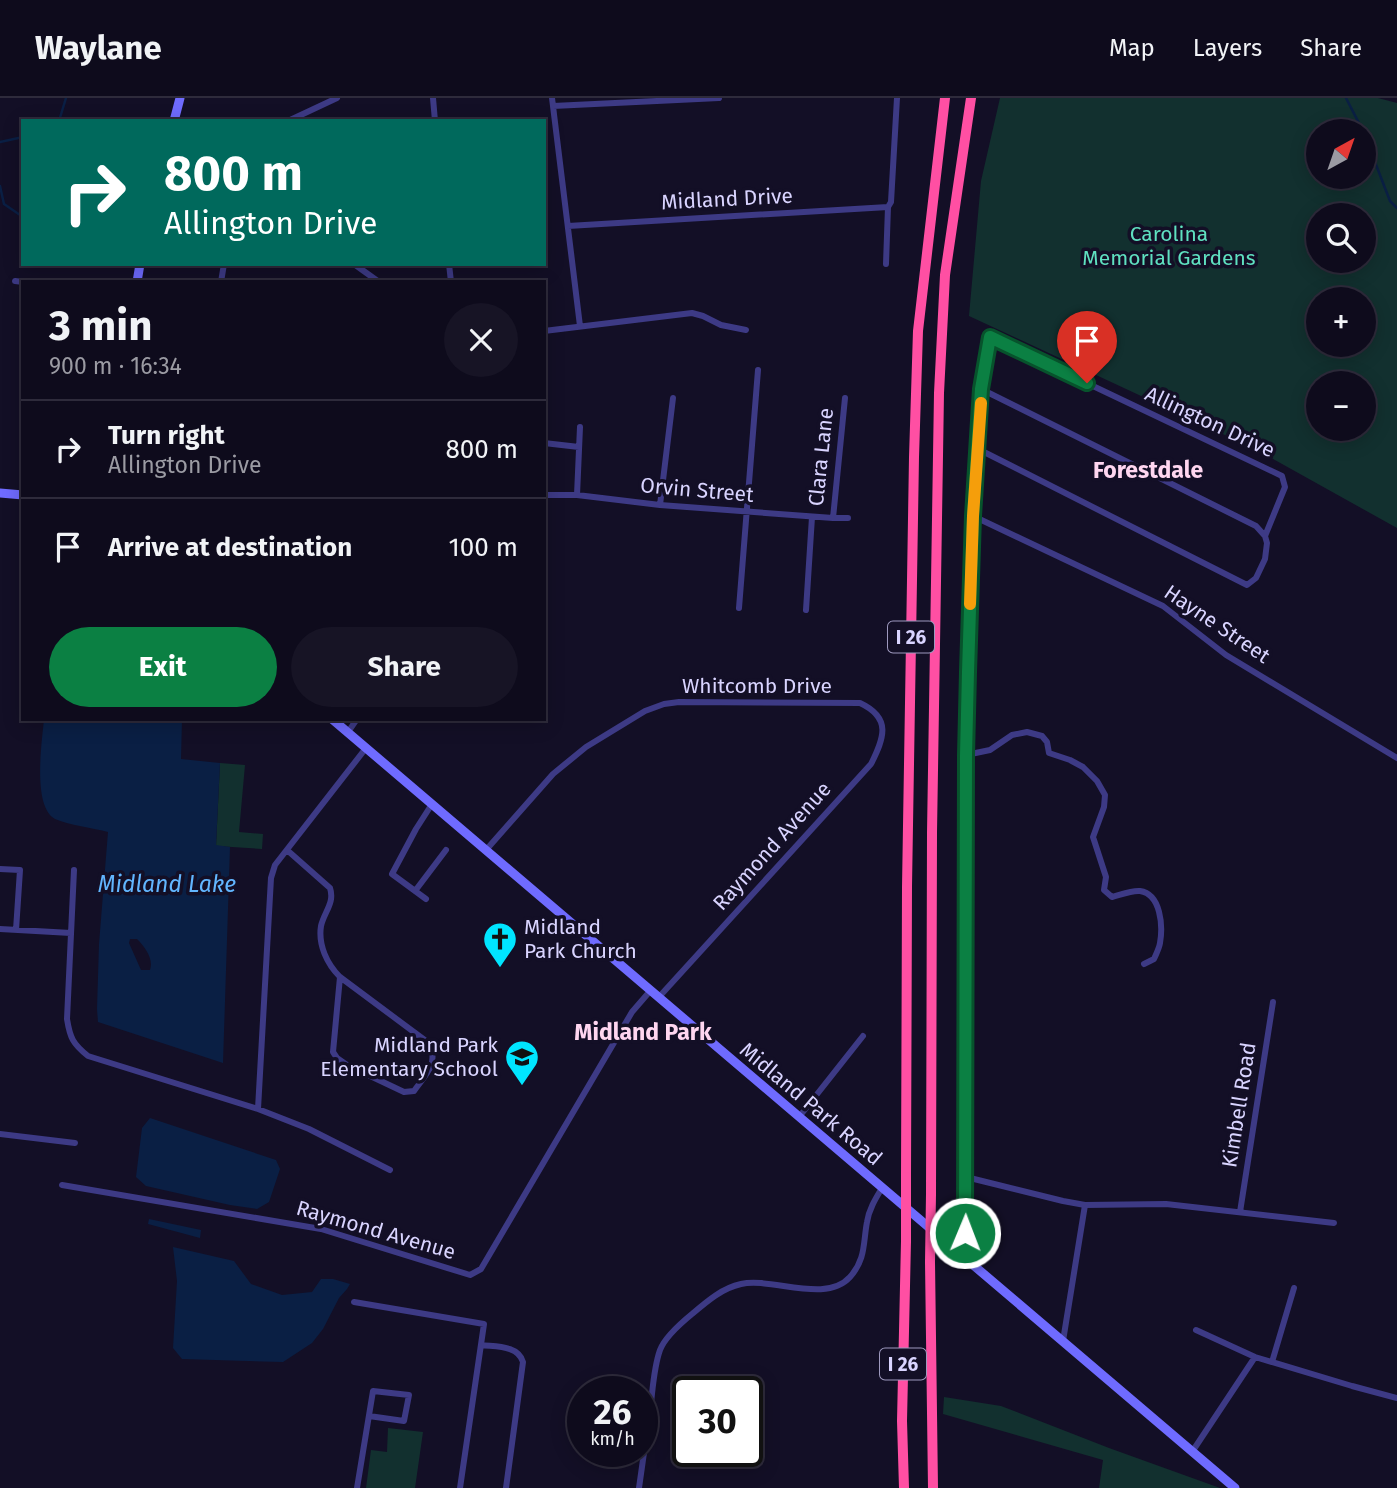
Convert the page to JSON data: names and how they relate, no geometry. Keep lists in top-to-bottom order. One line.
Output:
{"streets":{"highway":["I 26"],"street":["Midland Drive","Allington Drive","Clara Lane","Orvin Street","Hayne Street","Whitcomb Drive","Raymond Avenue","Midland Park Road","Kimbell Road"]},"crossings":[["Clara Lane","Orvin Street"],["Whitcomb Drive","Raymond Avenue"],["Whitcomb Drive","Midland Park Road"],["Raymond Avenue","Midland Park Road"]],"districts":["Forestdale","Midland Park"],"water":["Midland Lake"],"parks":["Carolina Memorial Gardens"],"places":{"church":["Midland Park Church"],"school or university":["Midland Park Elementary School"]},"north":"top right","page":{"header":"Waylane","nav":["Map","Layers","Share"],"map_buttons":["+","−"],"turn":["800 m","Allington Drive"],"heading":["3 min","900 m · 16:34"],"list":[{"name":"Turn right","note":"Allington Drive","value":"800 m"},{"name":"Arrive at destination","value":"100 m"}],"buttons":["Exit","Share"],"speed":"26 km/h","limit":"30"}}
